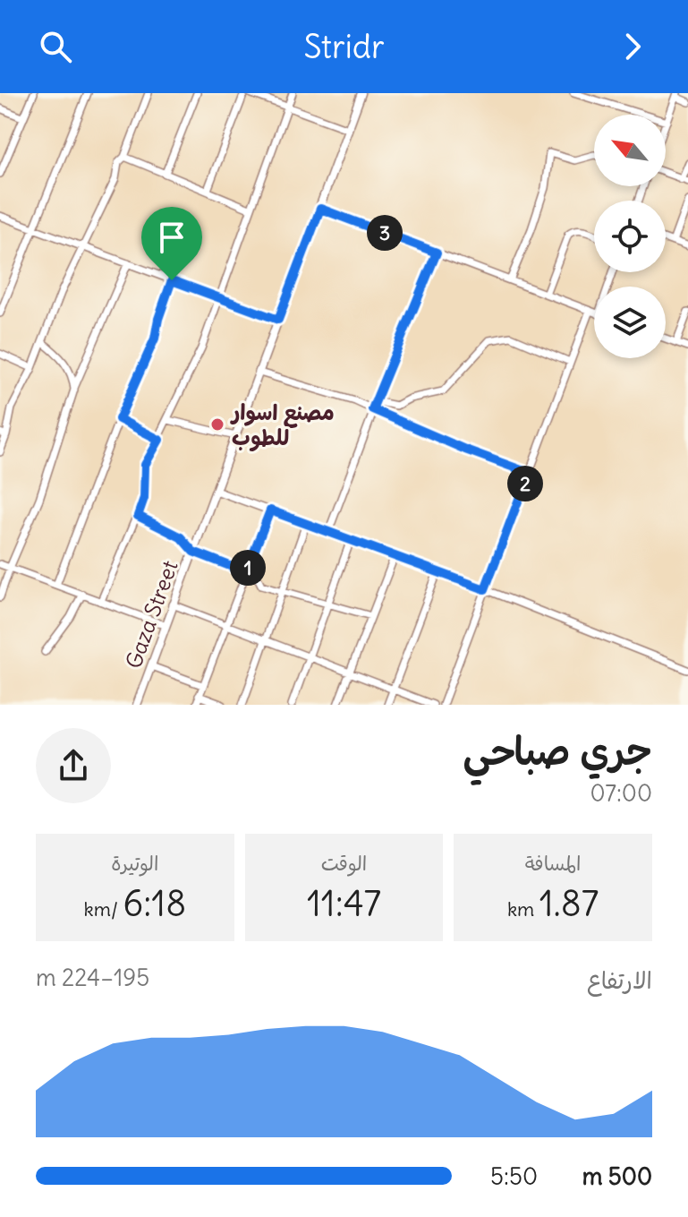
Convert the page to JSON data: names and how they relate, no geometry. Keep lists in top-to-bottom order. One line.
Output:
{"streets":{"main road":["Gaza Street"]},"places":["مصنع اسوار للطوب"],"north":"top left","page":{"header":"Stridr","pins":["3","2","1"],"heading":["جري صباحي","07:00"],"stats":[["المسافة","1.87 km"],["الوقت","11:47"],["الوتيرة","6:18 /km"]],"chart":["الارتفاع","195–224 m"],"list":[{"name":"500 m","note":"5:50"}]}}
